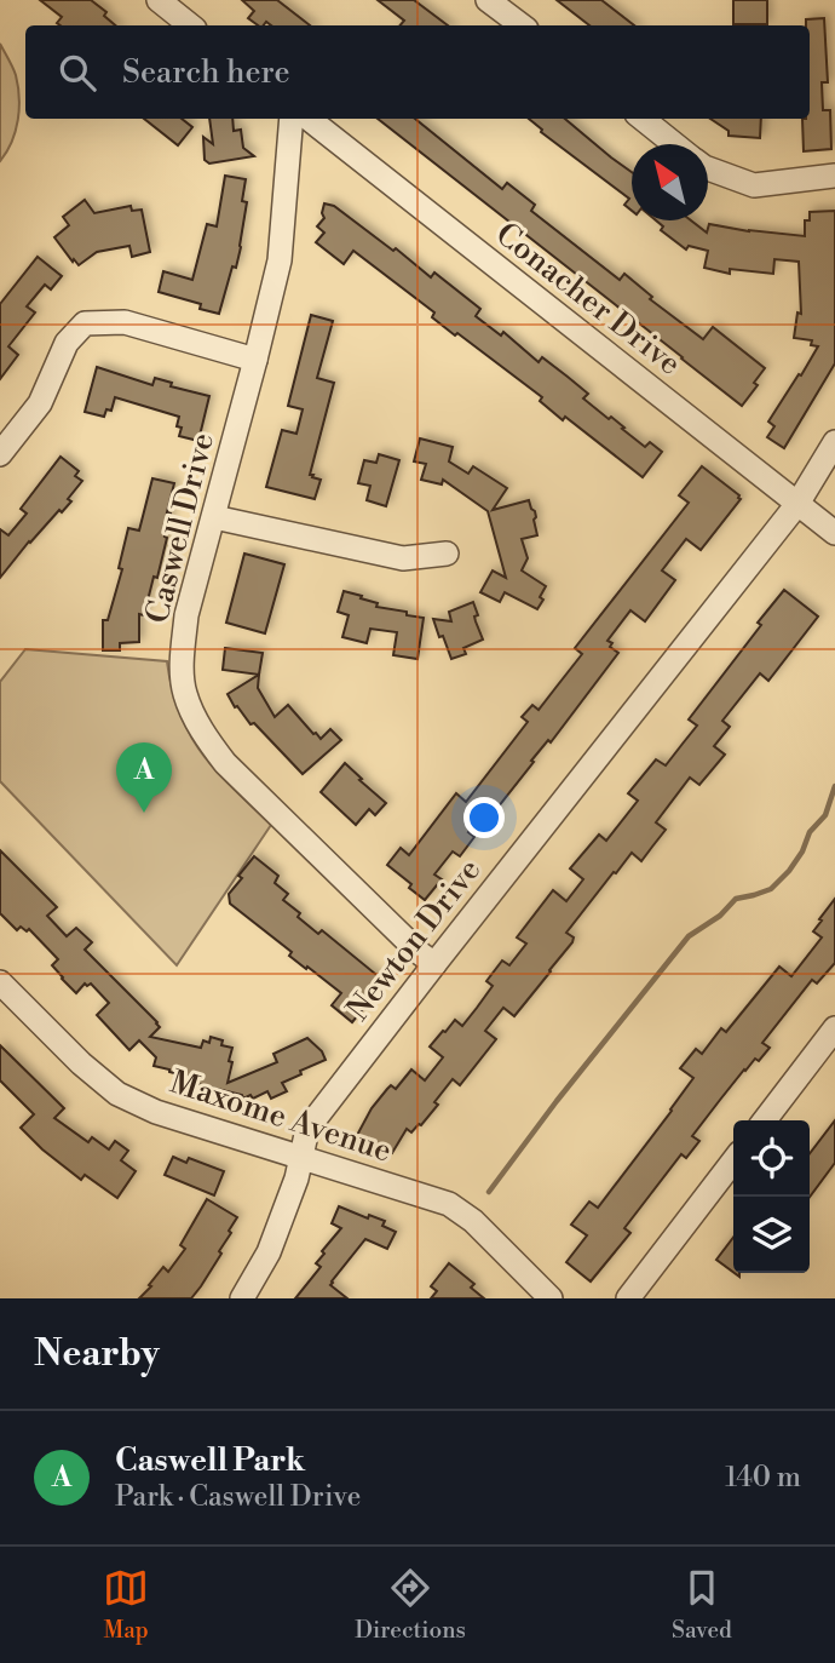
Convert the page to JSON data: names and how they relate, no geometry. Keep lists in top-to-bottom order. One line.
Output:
{"streets":{"street":["Conacher Drive","Caswell Drive","Newton Drive","Maxome Avenue"]},"crossings":[["Conacher Drive","Newton Drive"],["Caswell Drive","Newton Drive"],["Newton Drive","Maxome Avenue"]],"north":"top left","page":{"search":"Search here","pins":"A","heading":"Nearby","list":[{"mark":"A","name":"Caswell Park","note":"Park · Caswell Drive","value":"140 m"}],"nav":["Map","Directions","Saved"]}}
